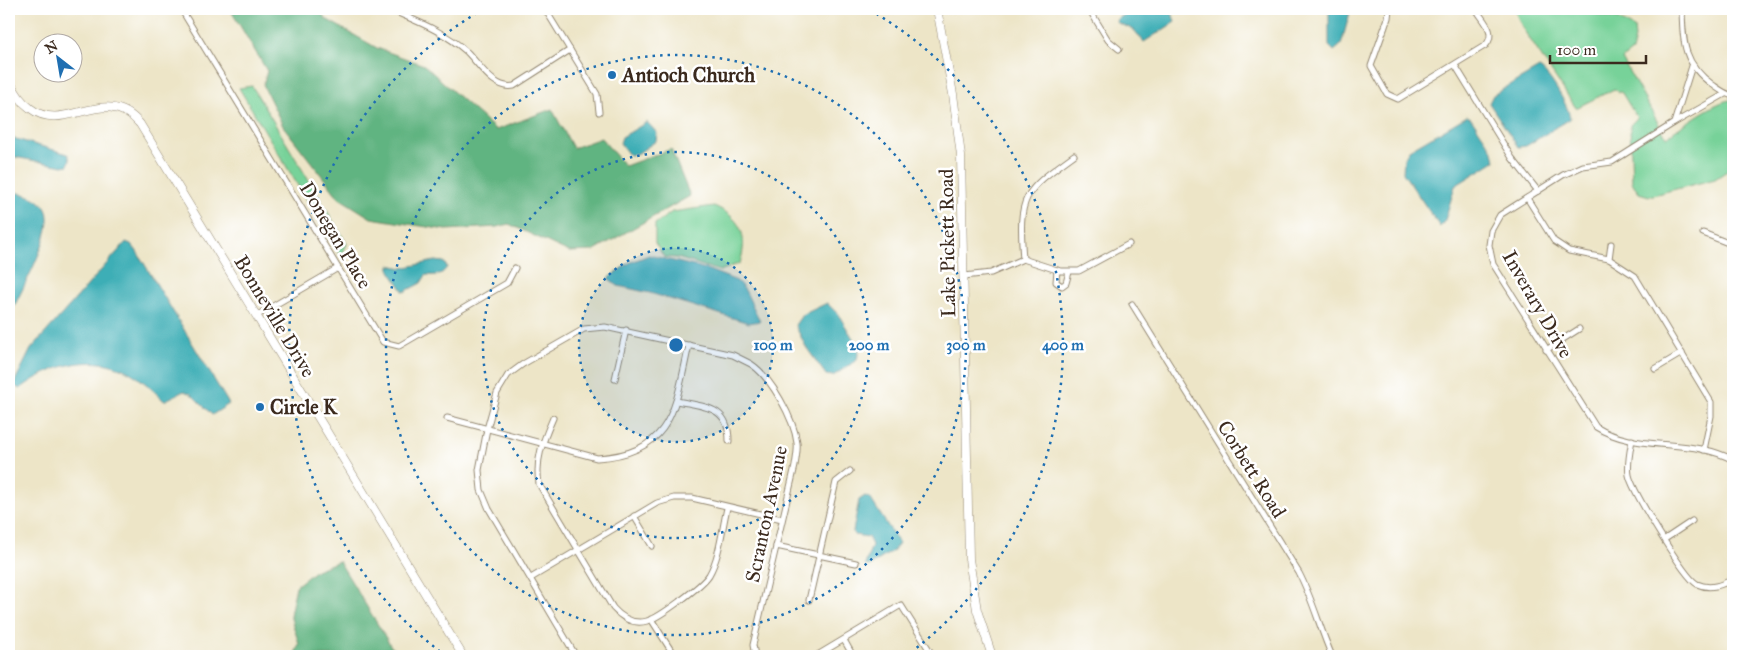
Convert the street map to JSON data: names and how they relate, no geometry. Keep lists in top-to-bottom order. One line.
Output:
{"streets":{"street":["Donegan Place","Lake Pickett Road","Inverary Drive","Bonneville Drive","Corbett Road","Scranton Avenue"]},"places":["Antioch Church","Circle K"],"scale_bar":"100 m","north":"top left","rings":["100 m","200 m","300 m","400 m"]}
